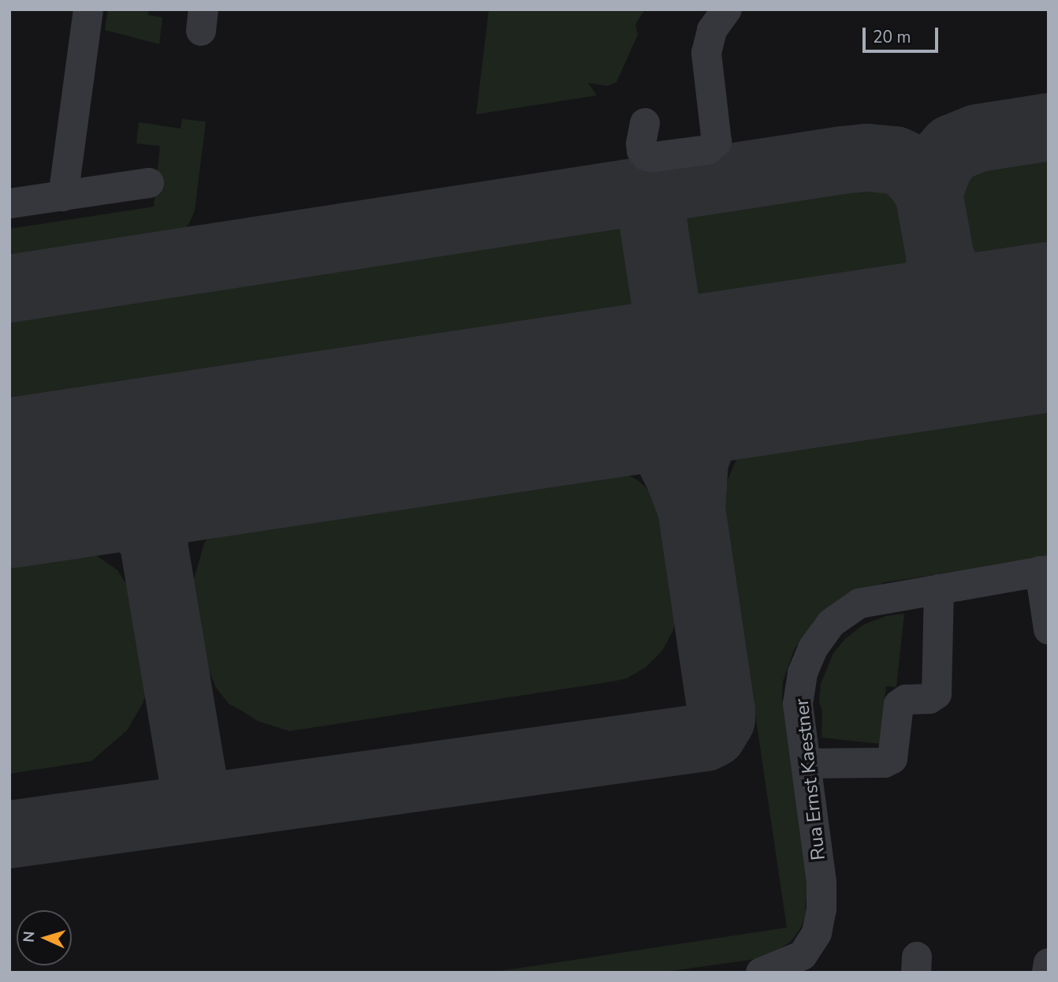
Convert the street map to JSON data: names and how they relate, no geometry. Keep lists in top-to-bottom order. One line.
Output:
{"streets":{"street":["Rua Ernst Kaestner"]},"scale_bar":"20 m","north":"left"}
